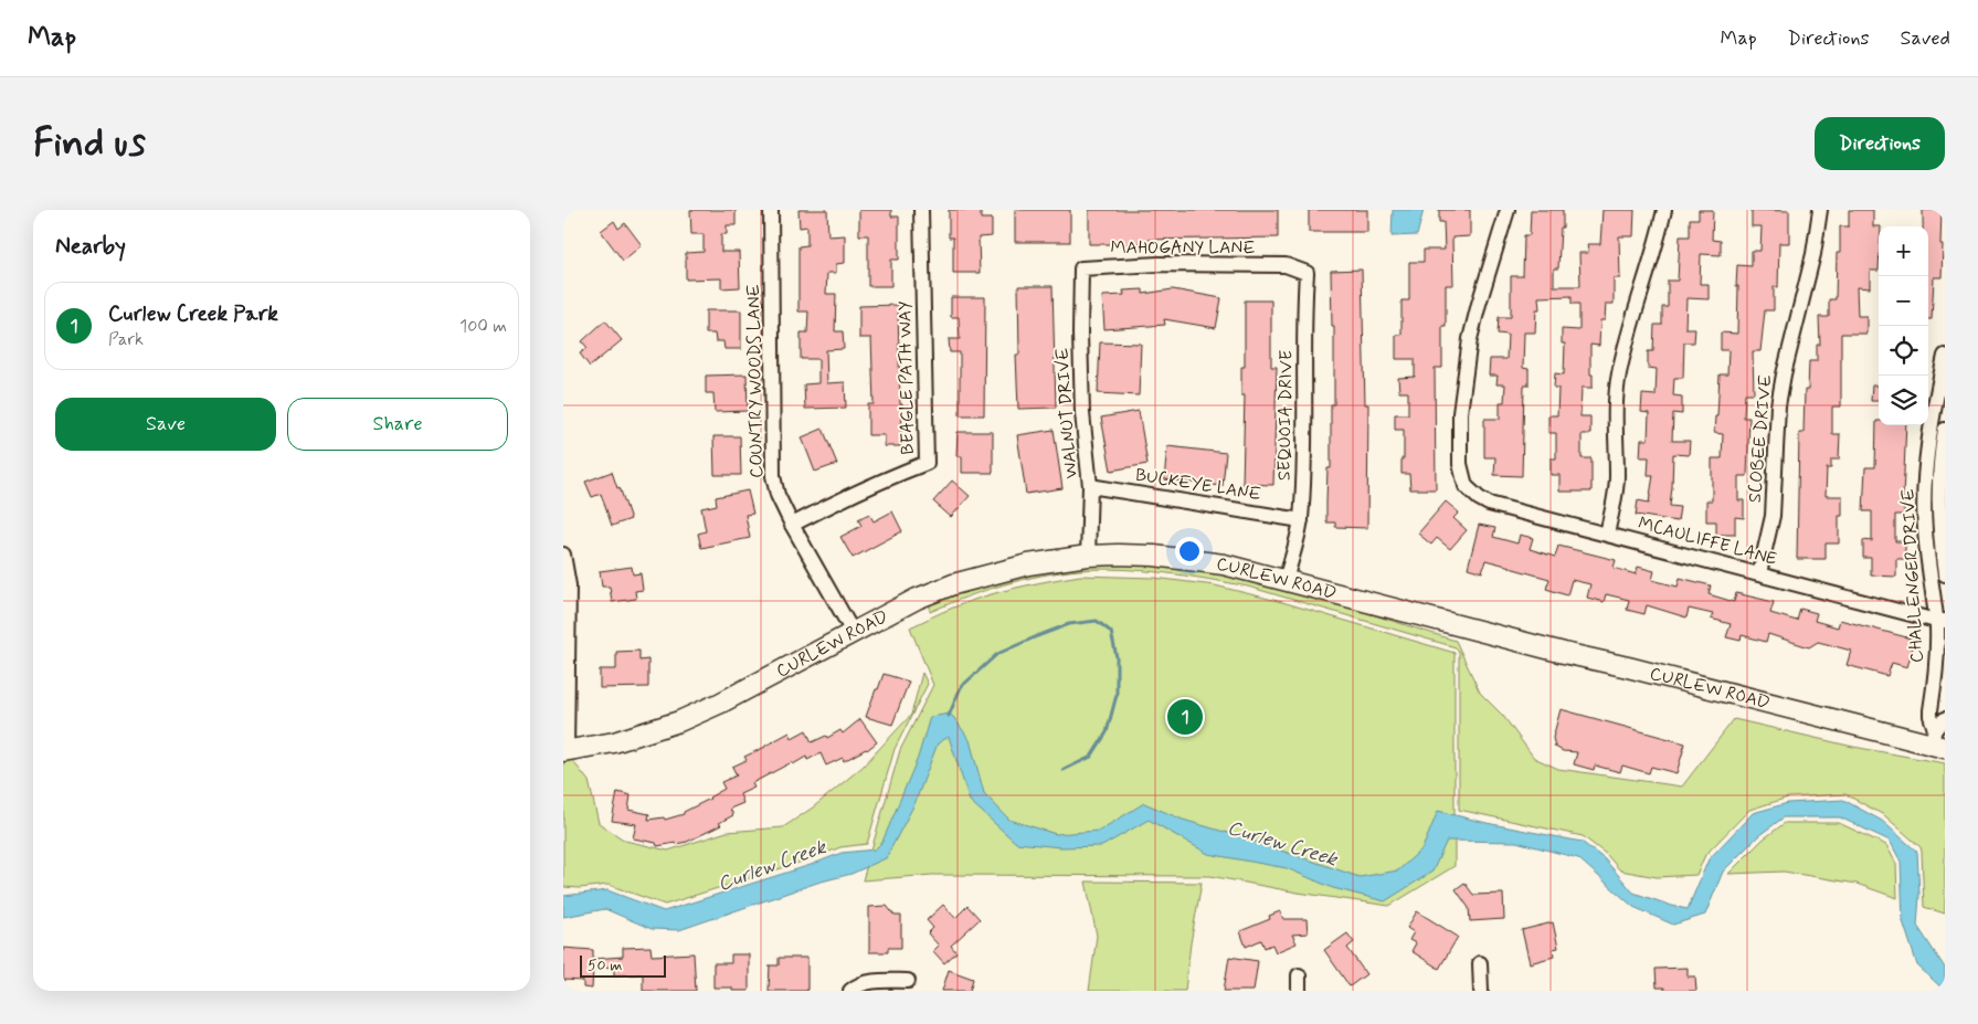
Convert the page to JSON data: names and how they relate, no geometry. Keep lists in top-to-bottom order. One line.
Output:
{"streets":{"main road":["CURLEW ROAD"],"street":["MAHOGANY LANE","BEAGLE PATH WAY","COUNTRY WOODS LANE","WALNUT DRIVE","SEQUOIA DRIVE","SCOBEE DRIVE","BUCKEYE LANE","MCAULIFFE LANE","CHALLENGER DRIVE"]},"crossings":[["MAHOGANY LANE","WALNUT DRIVE"],["MAHOGANY LANE","SEQUOIA DRIVE"],["BEAGLE PATH WAY","COUNTRY WOODS LANE"],["COUNTRY WOODS LANE","CURLEW ROAD"],["WALNUT DRIVE","BUCKEYE LANE"],["WALNUT DRIVE","CURLEW ROAD"],["SEQUOIA DRIVE","BUCKEYE LANE"],["SEQUOIA DRIVE","CURLEW ROAD"],["SCOBEE DRIVE","MCAULIFFE LANE"],["MCAULIFFE LANE","CHALLENGER DRIVE"],["CHALLENGER DRIVE","CURLEW ROAD"]],"water":["Curlew Creek"],"scale_bar":"50 m","page":{"header":"Map","nav":["Map","Directions","Saved"],"buttons":["Directions",["Save","Share"]],"title":"Find us","heading":"Nearby","map_buttons":["+","−"],"list":[{"mark":"1","name":"Curlew Creek Park","note":"Park","value":"100 m"}],"pins":"1","scale":"50 m"}}
